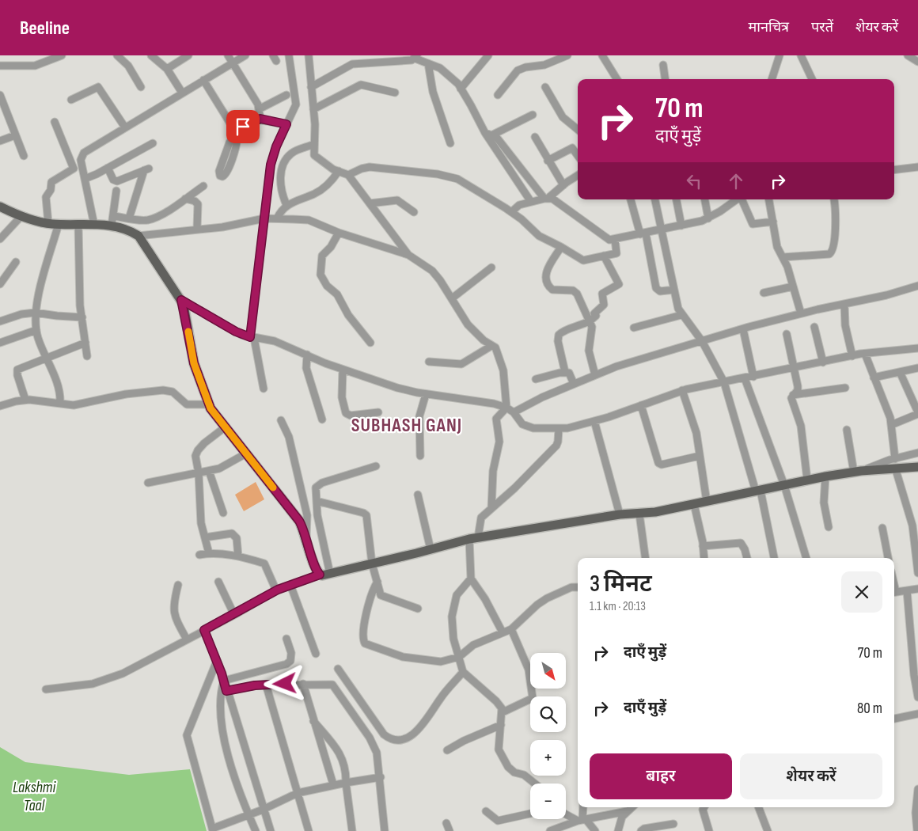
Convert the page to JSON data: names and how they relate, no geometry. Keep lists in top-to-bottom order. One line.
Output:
{"districts":["SUBHASH GANJ"],"water":["Lakshmi Taal"],"north":"bottom right","page":{"header":"Beeline","nav":["मानचित्र","परतें","शेयर करें"],"turn":["70 m","दाएँ मुड़ें"],"heading":["3 मिनट","1.1 km · 20:13"],"list":[{"name":"दाएँ मुड़ें","value":"70 m"},{"name":"दाएँ मुड़ें","value":"80 m"}],"map_buttons":["+","−"],"buttons":["बाहर","शेयर करें"]}}
